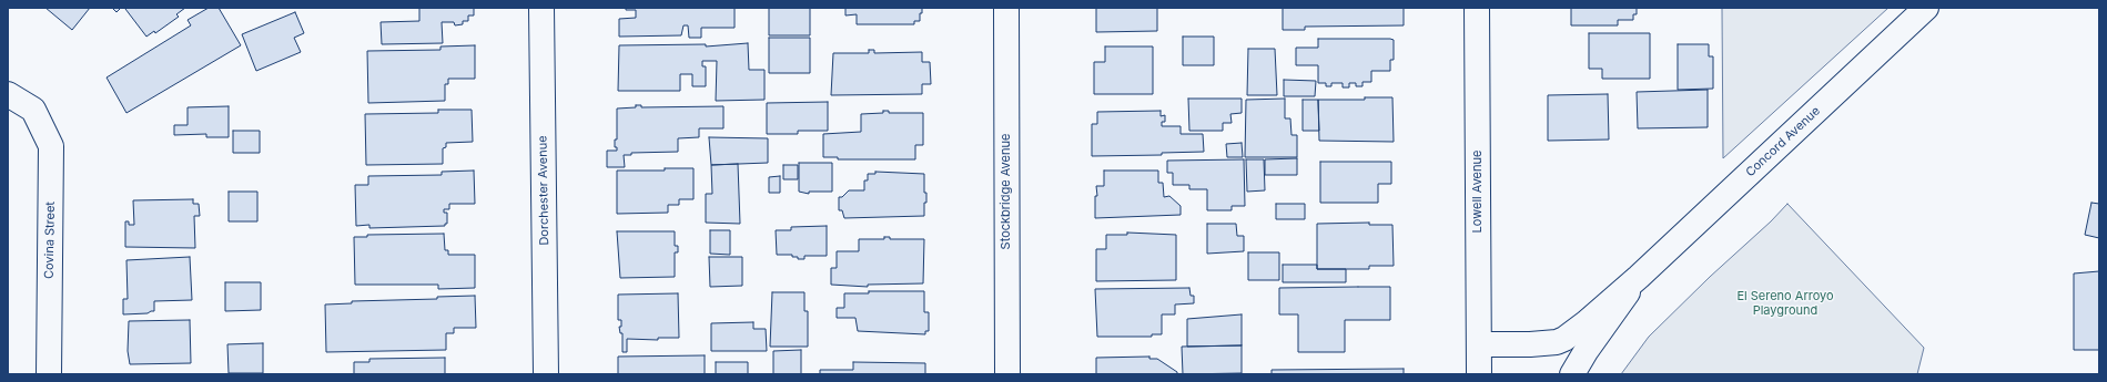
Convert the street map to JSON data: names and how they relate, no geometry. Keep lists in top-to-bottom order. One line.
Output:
{"streets":{"street":["Concord Avenue","Dorchester Avenue","Stockbridge Avenue","Lowell Avenue","Covina Street"]},"crossings":[["Concord Avenue","Lowell Avenue"]],"parks":["El Sereno Arroyo Playground"]}
